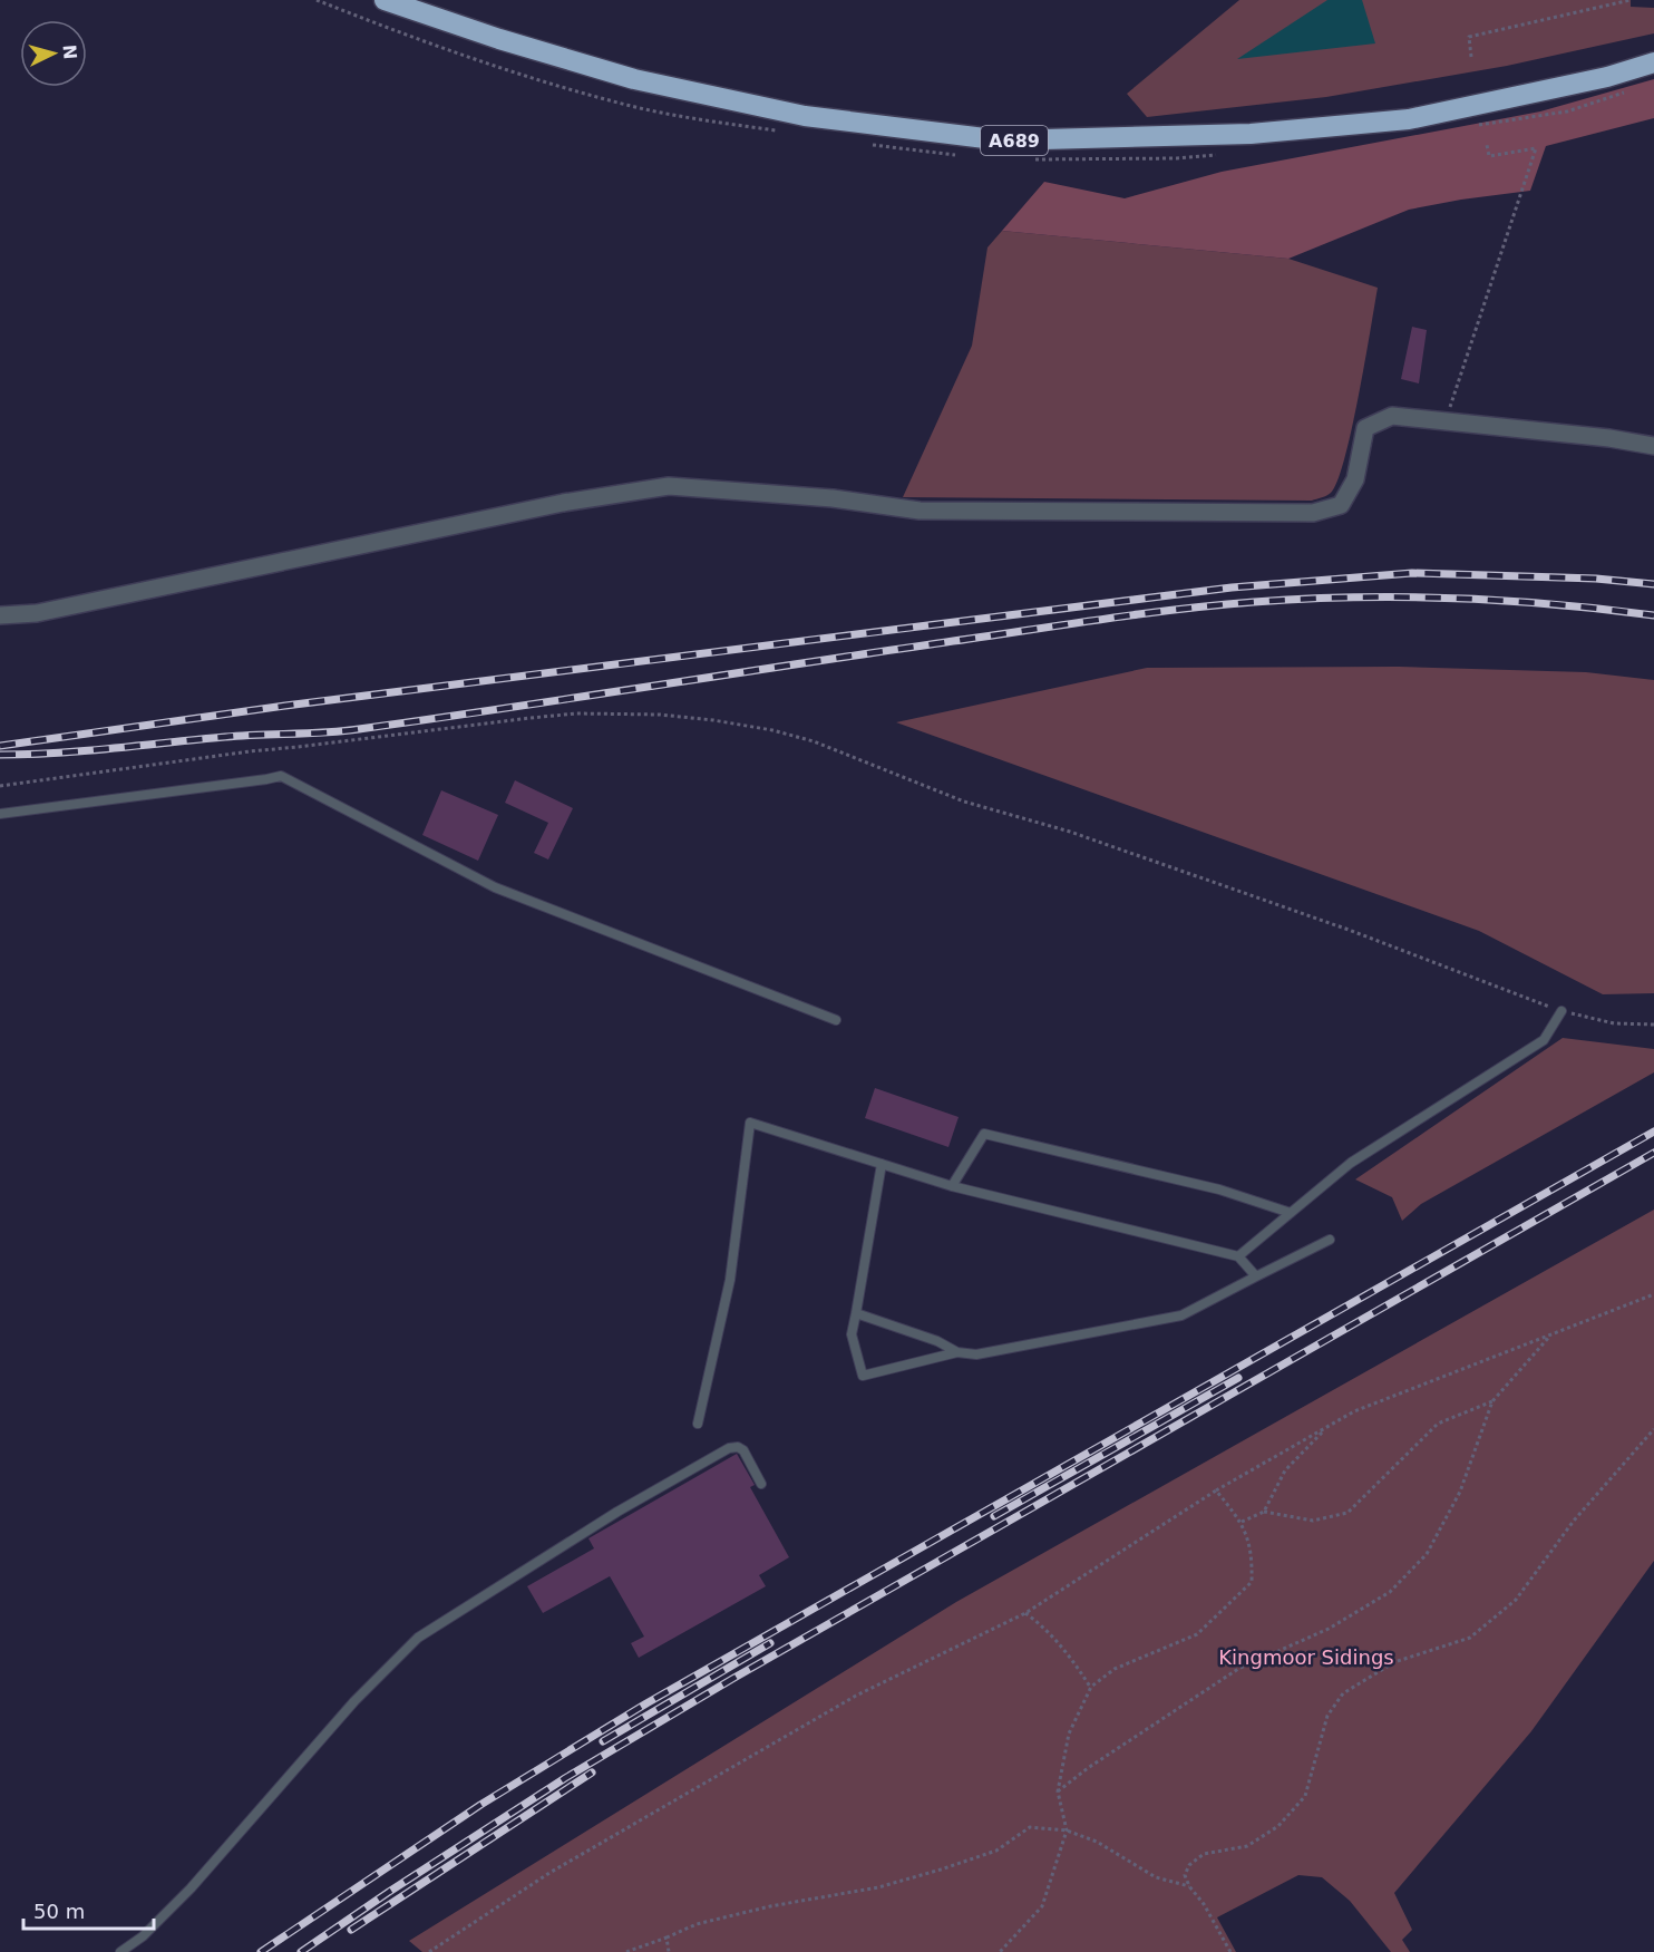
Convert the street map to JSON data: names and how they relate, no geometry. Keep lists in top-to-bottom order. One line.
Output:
{"streets":{"highway":["A689"]},"parks":["Kingmoor Sidings"],"scale_bar":"50 m","north":"right"}
